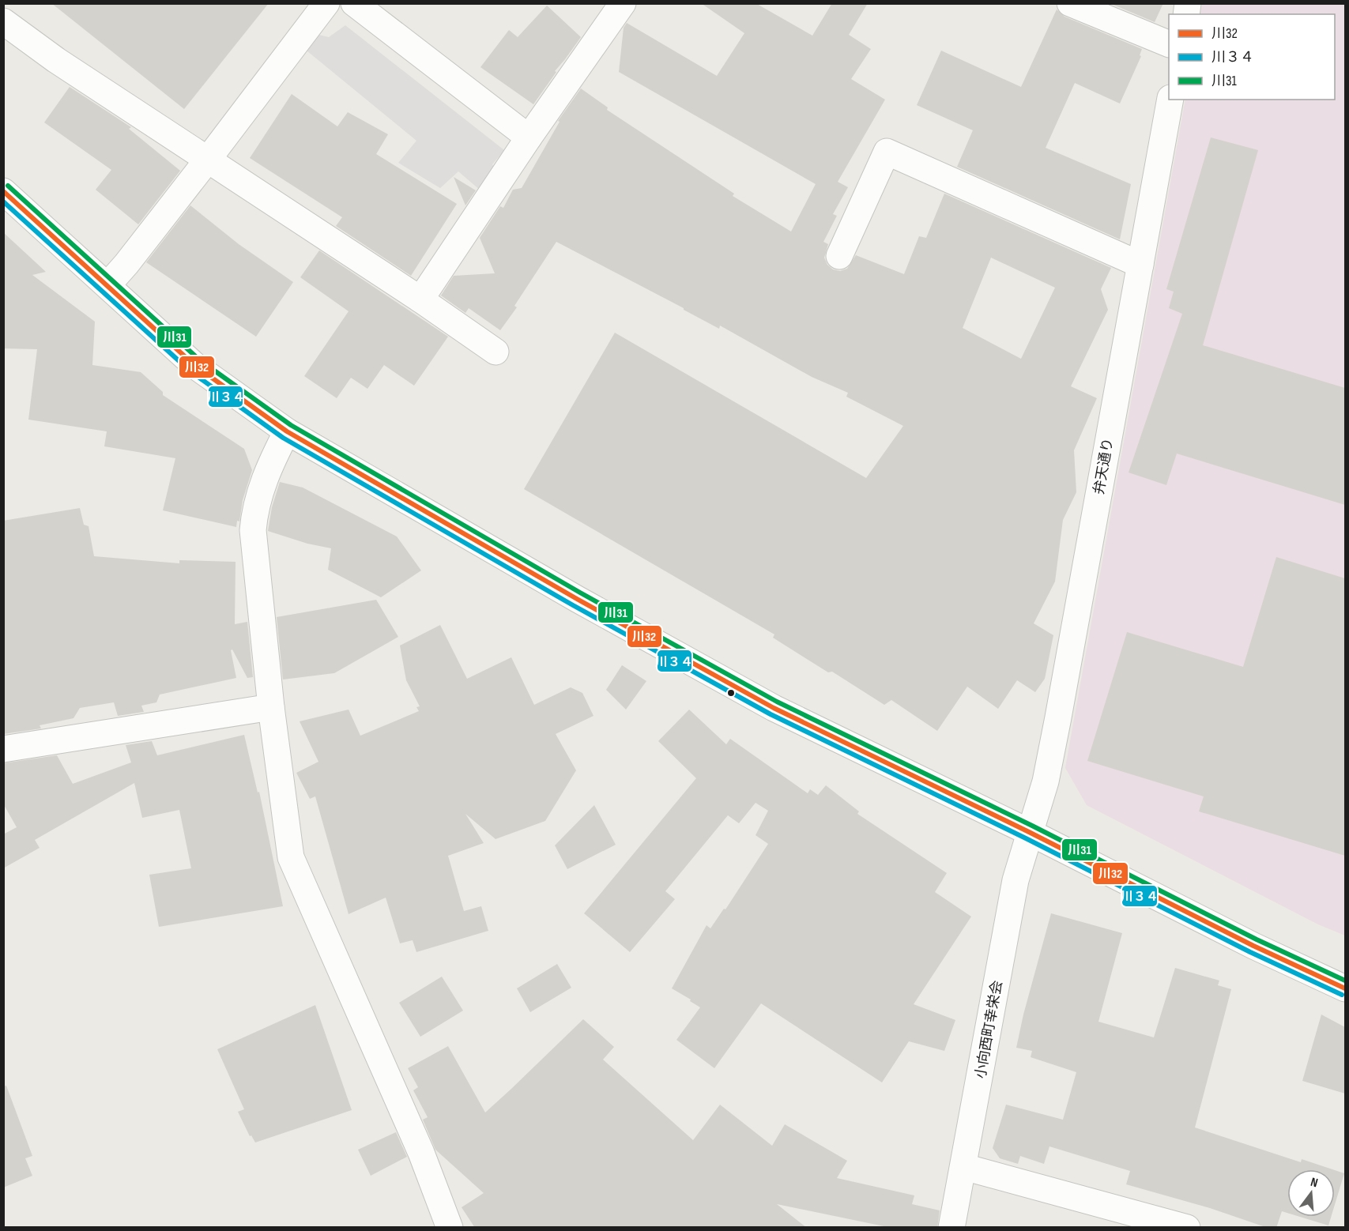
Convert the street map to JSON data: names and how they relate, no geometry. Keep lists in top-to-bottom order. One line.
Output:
{"streets":{"street":["弁天通り","小向西町幸栄会"]},"crossings":[["弁天通り","小向西町幸栄会"]],"lines":["transit line 川31","transit line 川32","transit line 川３４"],"legend":["川32","川３４","川31"],"north":"top"}
